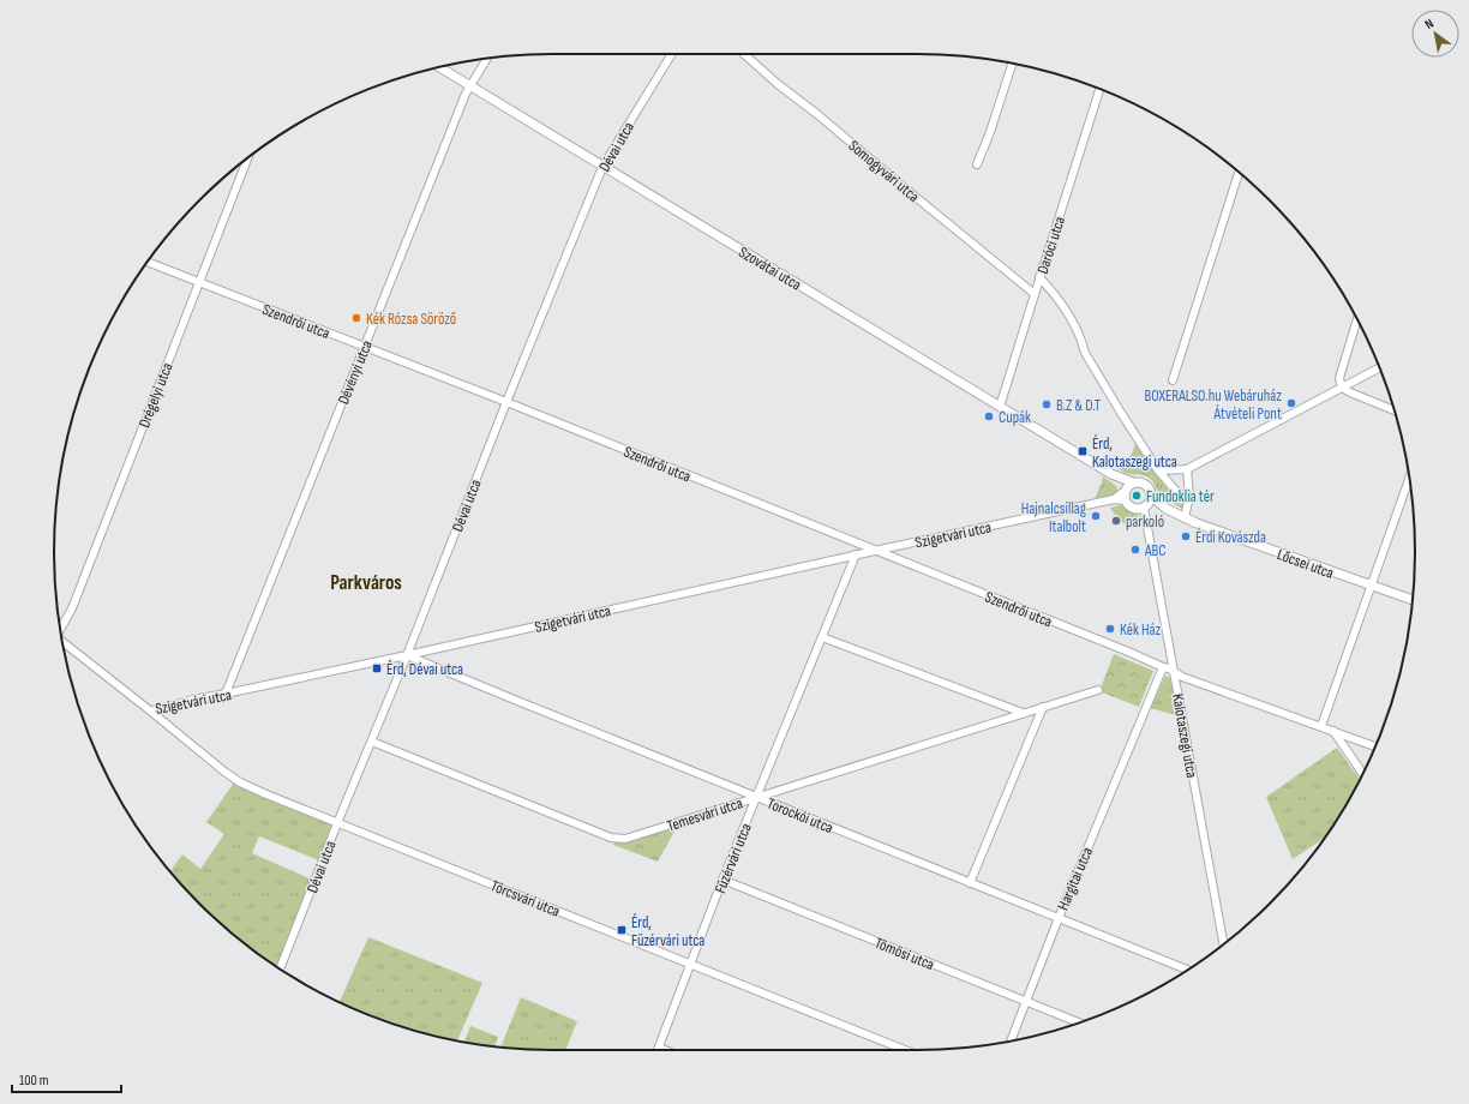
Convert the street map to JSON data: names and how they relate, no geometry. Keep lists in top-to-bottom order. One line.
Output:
{"streets":{"street":["Dévai utca","Somogyvári utca","Daróci utca","Szovátai utca","Szendrői utca","Dévényi utca","Drégelyi utca","Szigetvári utca","Lőcsei utca","Kalotaszegi utca","Temesvári utca","Torockói utca","Füzérvári utca","Hargitai utca","Törcsvári utca","Tömösi utca"]},"crossings":[["Dévai utca","Szovátai utca"],["Dévai utca","Szendrői utca"],["Dévai utca","Szigetvári utca"],["Dévai utca","Temesvári utca"],["Dévai utca","Torockói utca"],["Dévai utca","Törcsvári utca"],["Somogyvári utca","Daróci utca"],["Daróci utca","Szovátai utca"],["Szovátai utca","Dévényi utca"],["Szendrői utca","Dévényi utca"],["Szendrői utca","Drégelyi utca"],["Szendrői utca","Szigetvári utca"],["Szendrői utca","Kalotaszegi utca"],["Szendrői utca","Hargitai utca"],["Dévényi utca","Szigetvári utca"],["Szigetvári utca","Lőcsei utca"],["Szigetvári utca","Kalotaszegi utca"],["Szigetvári utca","Torockói utca"],["Szigetvári utca","Füzérvári utca"],["Szigetvári utca","Törcsvári utca"],["Lőcsei utca","Kalotaszegi utca"],["Temesvári utca","Torockói utca"],["Temesvári utca","Füzérvári utca"],["Torockói utca","Füzérvári utca"],["Torockói utca","Hargitai utca"],["Füzérvári utca","Törcsvári utca"],["Füzérvári utca","Tömösi utca"],["Hargitai utca","Tömösi utca"]],"districts":["Parkváros"],"places":{"other":["Kék Rózsa Söröző","BOXERALSO.hu Webáruház Átvételi Pont","B.Z & D.T","Cupák","Fundoklia tér","Hajnalcsillag Italbolt","parkoló","Érdi Kovászda","ABC","Kék Ház"],"transit":["Érd, Kalotaszegi utca","Érd, Dévai utca","Érd, Füzérvári utca"]},"scale_bar":"100 m","north":"top left"}
